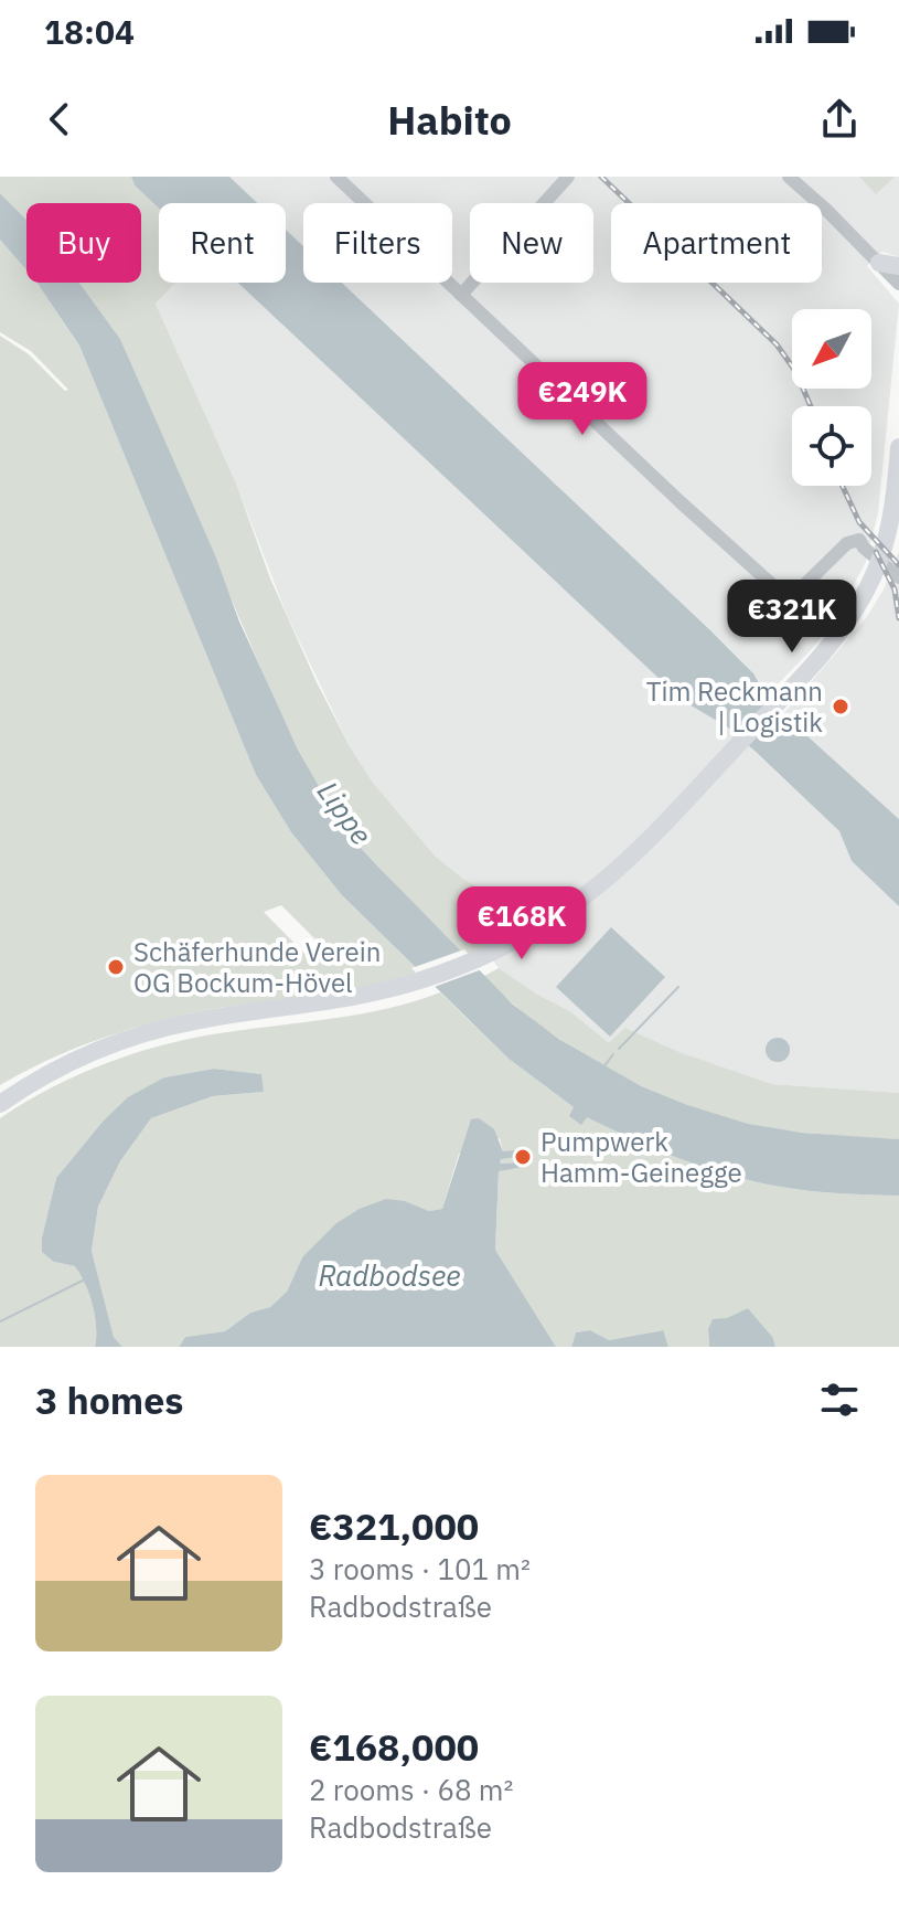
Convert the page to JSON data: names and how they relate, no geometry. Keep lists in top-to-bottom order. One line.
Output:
{"water":["Lippe","Radbodsee"],"places":["Tim Reckmann | Logistik","Schäferhunde Verein OG Bockum-Hövel","Pumpwerk Hamm-Geinegge"],"north":"bottom left","page":{"status":"18:04","header":"Habito","chip":["Buy","Rent","Filters","New","Apartment"],"price":["€249K","€321K","€168K"],"heading":"3 homes","list":[{"name":"€321,000","note":"3 rooms · 101 m² · Radbodstraße"},{"name":"€168,000","note":"2 rooms · 68 m² · Radbodstraße"}]}}
